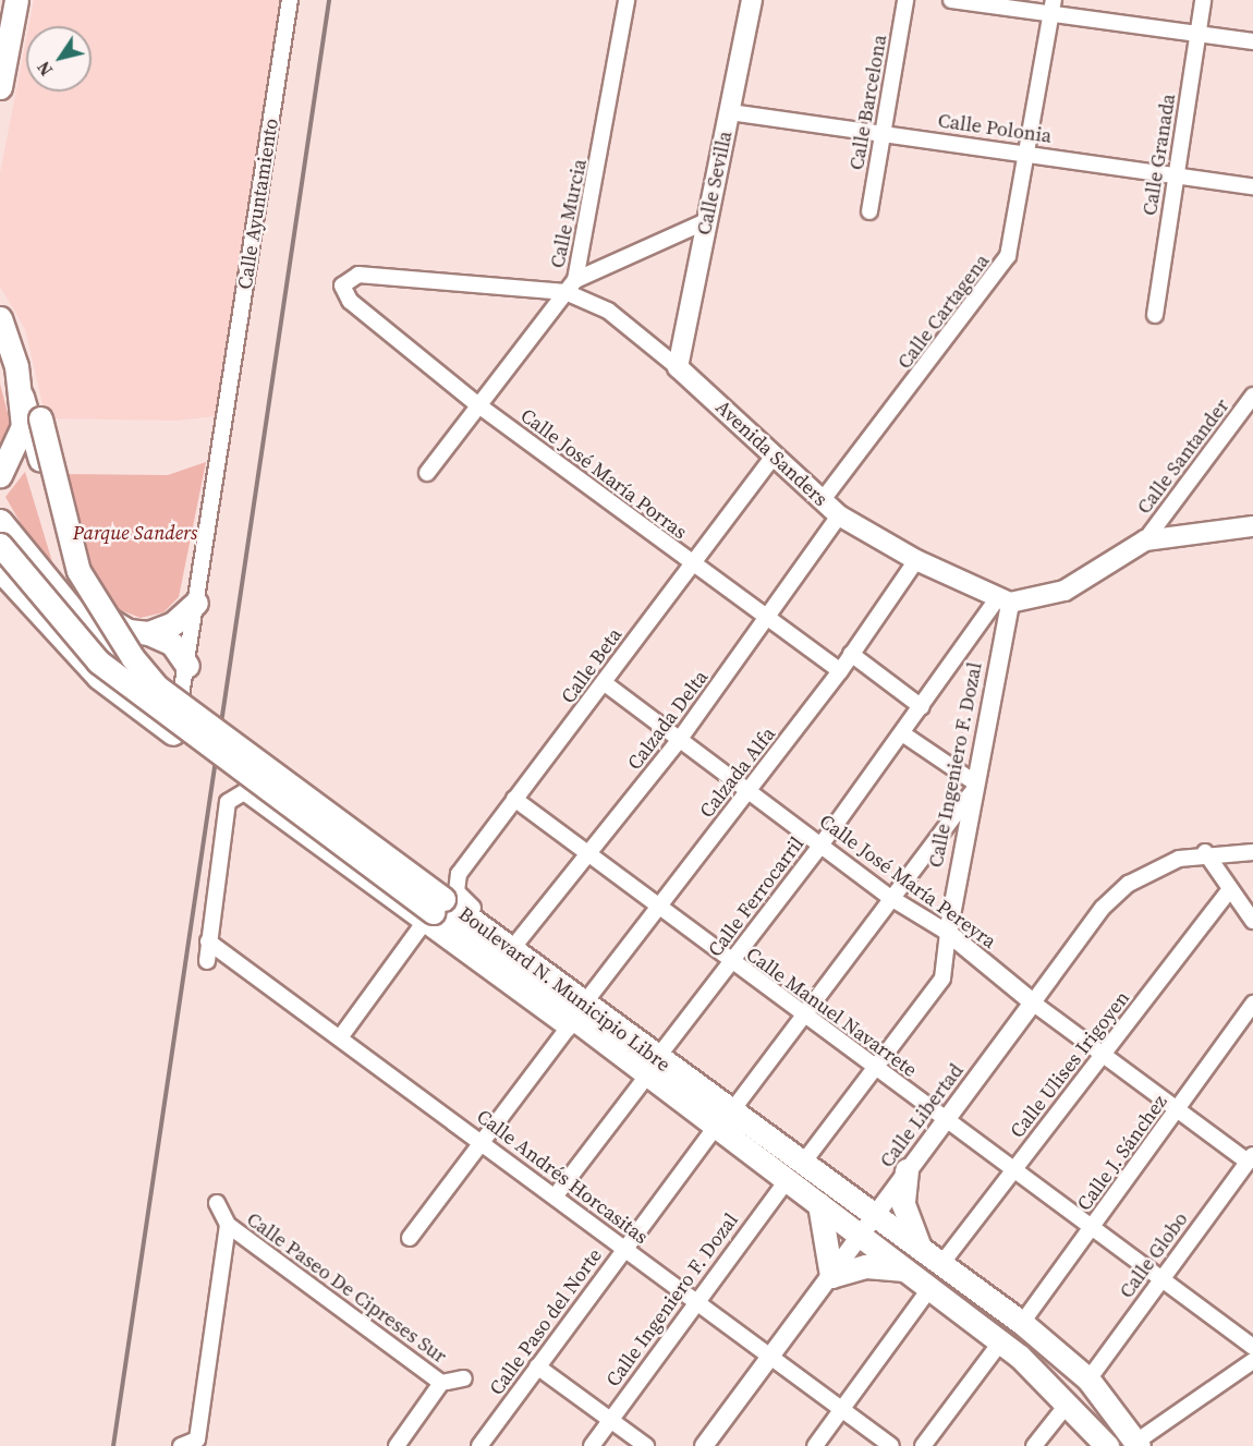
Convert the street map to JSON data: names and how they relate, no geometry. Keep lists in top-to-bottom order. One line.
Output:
{"streets":{"main road":["Calle Sevilla","Avenida Sanders","Boulevard N. Municipio Libre"],"street":["Calle Barcelona","Calle Polonia","Calle Granada","Calle Ayuntamiento","Calle Murcia","Calle Cartagena","Calle Santander","Calle José María Porras","Calle Beta","Calzada Delta","Calle Ingeniero F. Dozal","Calzada Alfa","Calle José María Pereyra","Calle Ferrocarril","Calle Manuel Navarrete","Calle Ulises Irigoyen","Calle Libertad","Calle J. Sánchez","Calle Andrés Horcasitas","Calle Globo","Calle Paseo De Cipreses Sur","Calle Paso del Norte"]},"crossings":[["Calle Barcelona","Calle Polonia"],["Calle Polonia","Calle Granada"],["Calle Polonia","Calle Sevilla"],["Calle Polonia","Calle Cartagena"],["Calle Sevilla","Avenida Sanders"],["Calle Murcia","Calle José María Porras"],["Calle Cartagena","Avenida Sanders"],["Avenida Sanders","Calle Beta"],["Avenida Sanders","Calzada Delta"],["Avenida Sanders","Calle Ingeniero F. Dozal"],["Avenida Sanders","Calzada Alfa"],["Avenida Sanders","Calle Ferrocarril"],["Calle José María Porras","Calle Beta"],["Calle José María Porras","Calzada Delta"],["Calle José María Porras","Calzada Alfa"],["Calle Beta","Calle José María Pereyra"],["Calle Beta","Boulevard N. Municipio Libre"],["Calle Beta","Calle Manuel Navarrete"],["Calzada Delta","Calle José María Pereyra"],["Calzada Delta","Calle Manuel Navarrete"],["Calle Ingeniero F. Dozal","Calle José María Pereyra"],["Calle Ingeniero F. Dozal","Calle Ferrocarril"],["Calle Ingeniero F. Dozal","Boulevard N. Municipio Libre"],["Calle Ingeniero F. Dozal","Calle Manuel Navarrete"],["Calle Ingeniero F. Dozal","Calle Andrés Horcasitas"],["Calzada Alfa","Calle José María Pereyra"],["Calzada Alfa","Boulevard N. Municipio Libre"],["Calzada Alfa","Calle Manuel Navarrete"],["Calzada Alfa","Calle Andrés Horcasitas"],["Calle José María Pereyra","Calle Ferrocarril"],["Calle José María Pereyra","Calle Ulises Irigoyen"],["Calle José María Pereyra","Calle Libertad"],["Calle José María Pereyra","Calle J. Sánchez"],["Calle José María Pereyra","Calle Globo"],["Calle Ferrocarril","Boulevard N. Municipio Libre"],["Calle Ferrocarril","Calle Manuel Navarrete"],["Calle Ferrocarril","Calle Andrés Horcasitas"],["Boulevard N. Municipio Libre","Calle Ulises Irigoyen"],["Boulevard N. Municipio Libre","Calle Libertad"],["Boulevard N. Municipio Libre","Calle J. Sánchez"],["Boulevard N. Municipio Libre","Calle Globo"],["Boulevard N. Municipio Libre","Calle Paso del Norte"],["Calle Manuel Navarrete","Calle Ulises Irigoyen"],["Calle Manuel Navarrete","Calle Libertad"],["Calle Manuel Navarrete","Calle J. Sánchez"],["Calle Manuel Navarrete","Calle Globo"],["Calle Libertad","Calle Andrés Horcasitas"],["Calle Andrés Horcasitas","Calle Paso del Norte"]],"parks":["Parque Sanders"],"north":"bottom left"}
